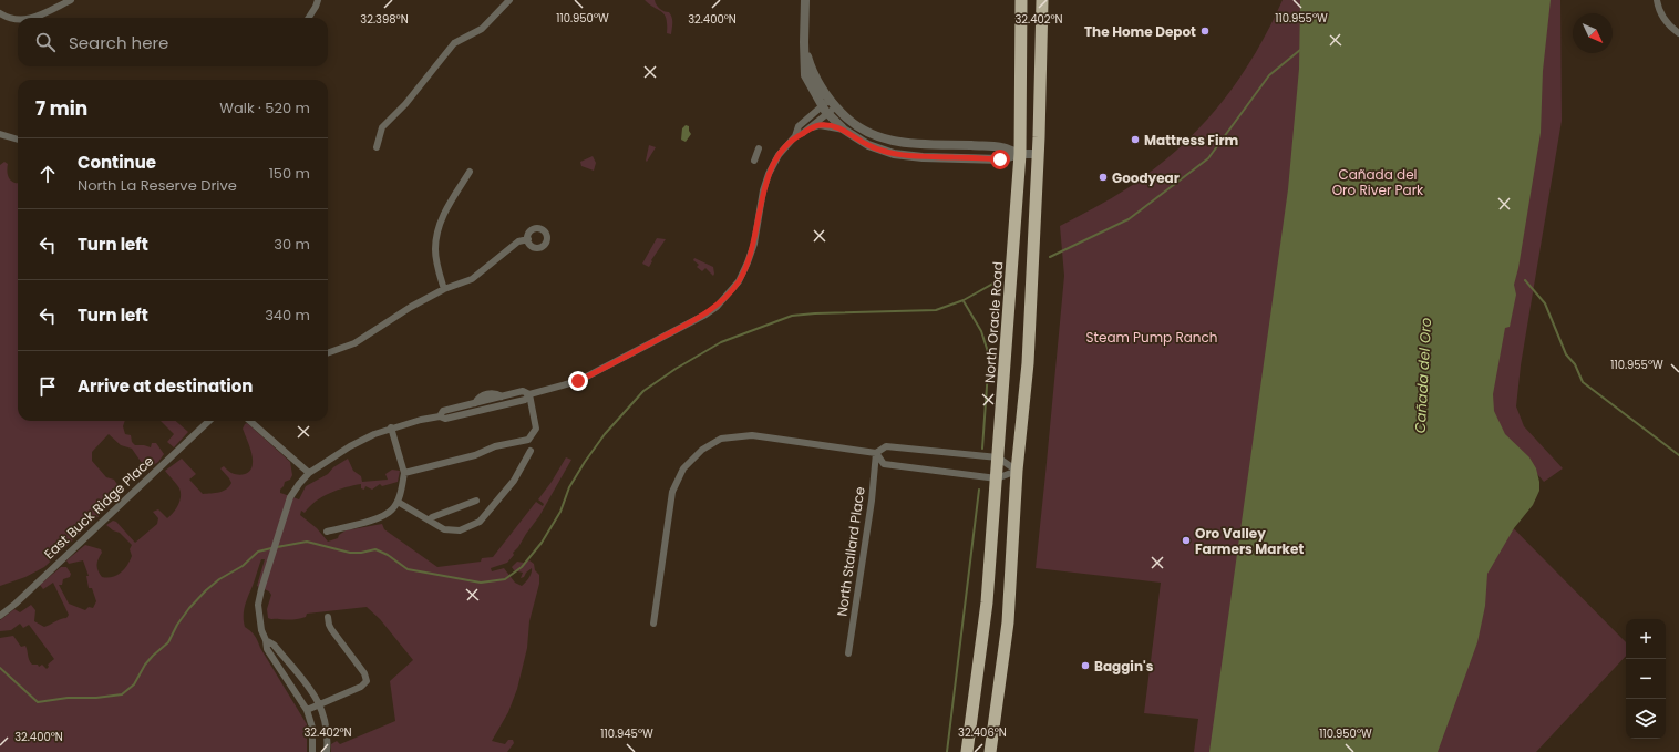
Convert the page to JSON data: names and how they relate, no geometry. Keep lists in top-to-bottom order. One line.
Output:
{"streets":{"highway":["North Oracle Road"],"street":["East Buck Ridge Place","North Stallard Place"]},"water":["Cañada del Oro"],"parks":["Cañada del Oro River Park","Steam Pump Ranch"],"places":["The Home Depot","Mattress Firm","Goodyear","Oro Valley Farmers Market","Baggin's"],"north":"bottom right","page":{"search":"Search here","heading":["7 min","Walk · 520 m"],"list":[["Continue","North La Reserve Drive","150 m"],["Turn left","30 m"],["Turn left","340 m"],"Arrive at destination"],"map_buttons":["+","−"]},"coordinates":["110.950°W","110.955°W","32.400°N","32.398°N","32.402°N","32.406°N","110.945°W"]}
